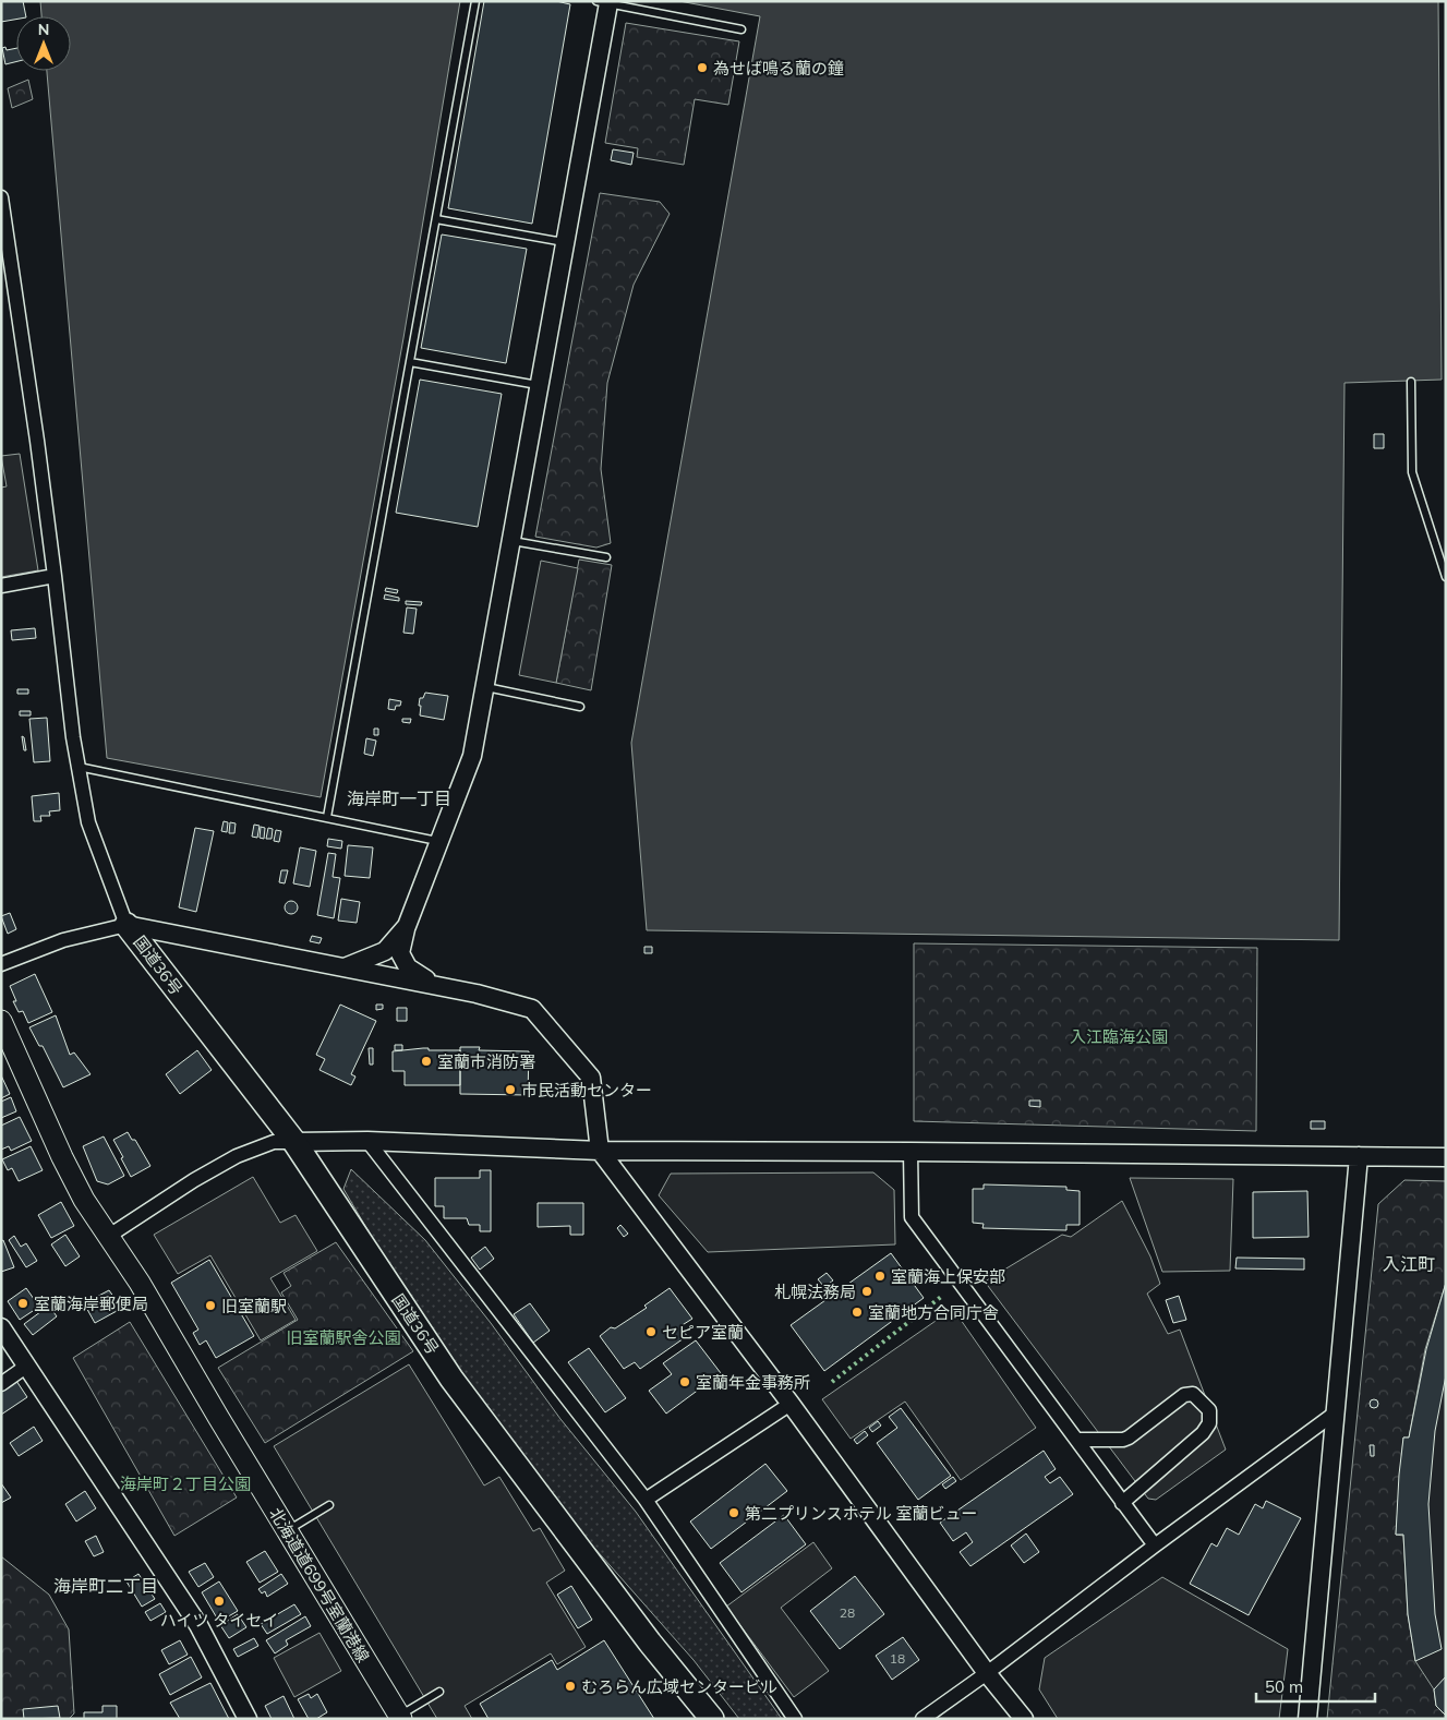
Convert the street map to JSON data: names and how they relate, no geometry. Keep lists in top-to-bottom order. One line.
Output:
{"streets":{"highway":["国道36号"],"main road":["北海道道699号室蘭港線"]},"districts":["海岸町一丁目","入江町","海岸町二丁目"],"parks":["入江臨海公園","旧室蘭駅舎公園","海岸町２丁目公園"],"places":["為せば鳴る蘭の鐘","室蘭市消防署","市民活動センター","室蘭海上保安部","札幌法務局","室蘭海岸郵便局","旧室蘭駅","室蘭地方合同庁舎","セピア室蘭","室蘭年金事務所","第二プリンスホテル 室蘭ビュー","ハイツ タイセイ","むろらん広域センタービル"],"house_numbers":["28","18"],"scale_bar":"50 m","north":"top"}
